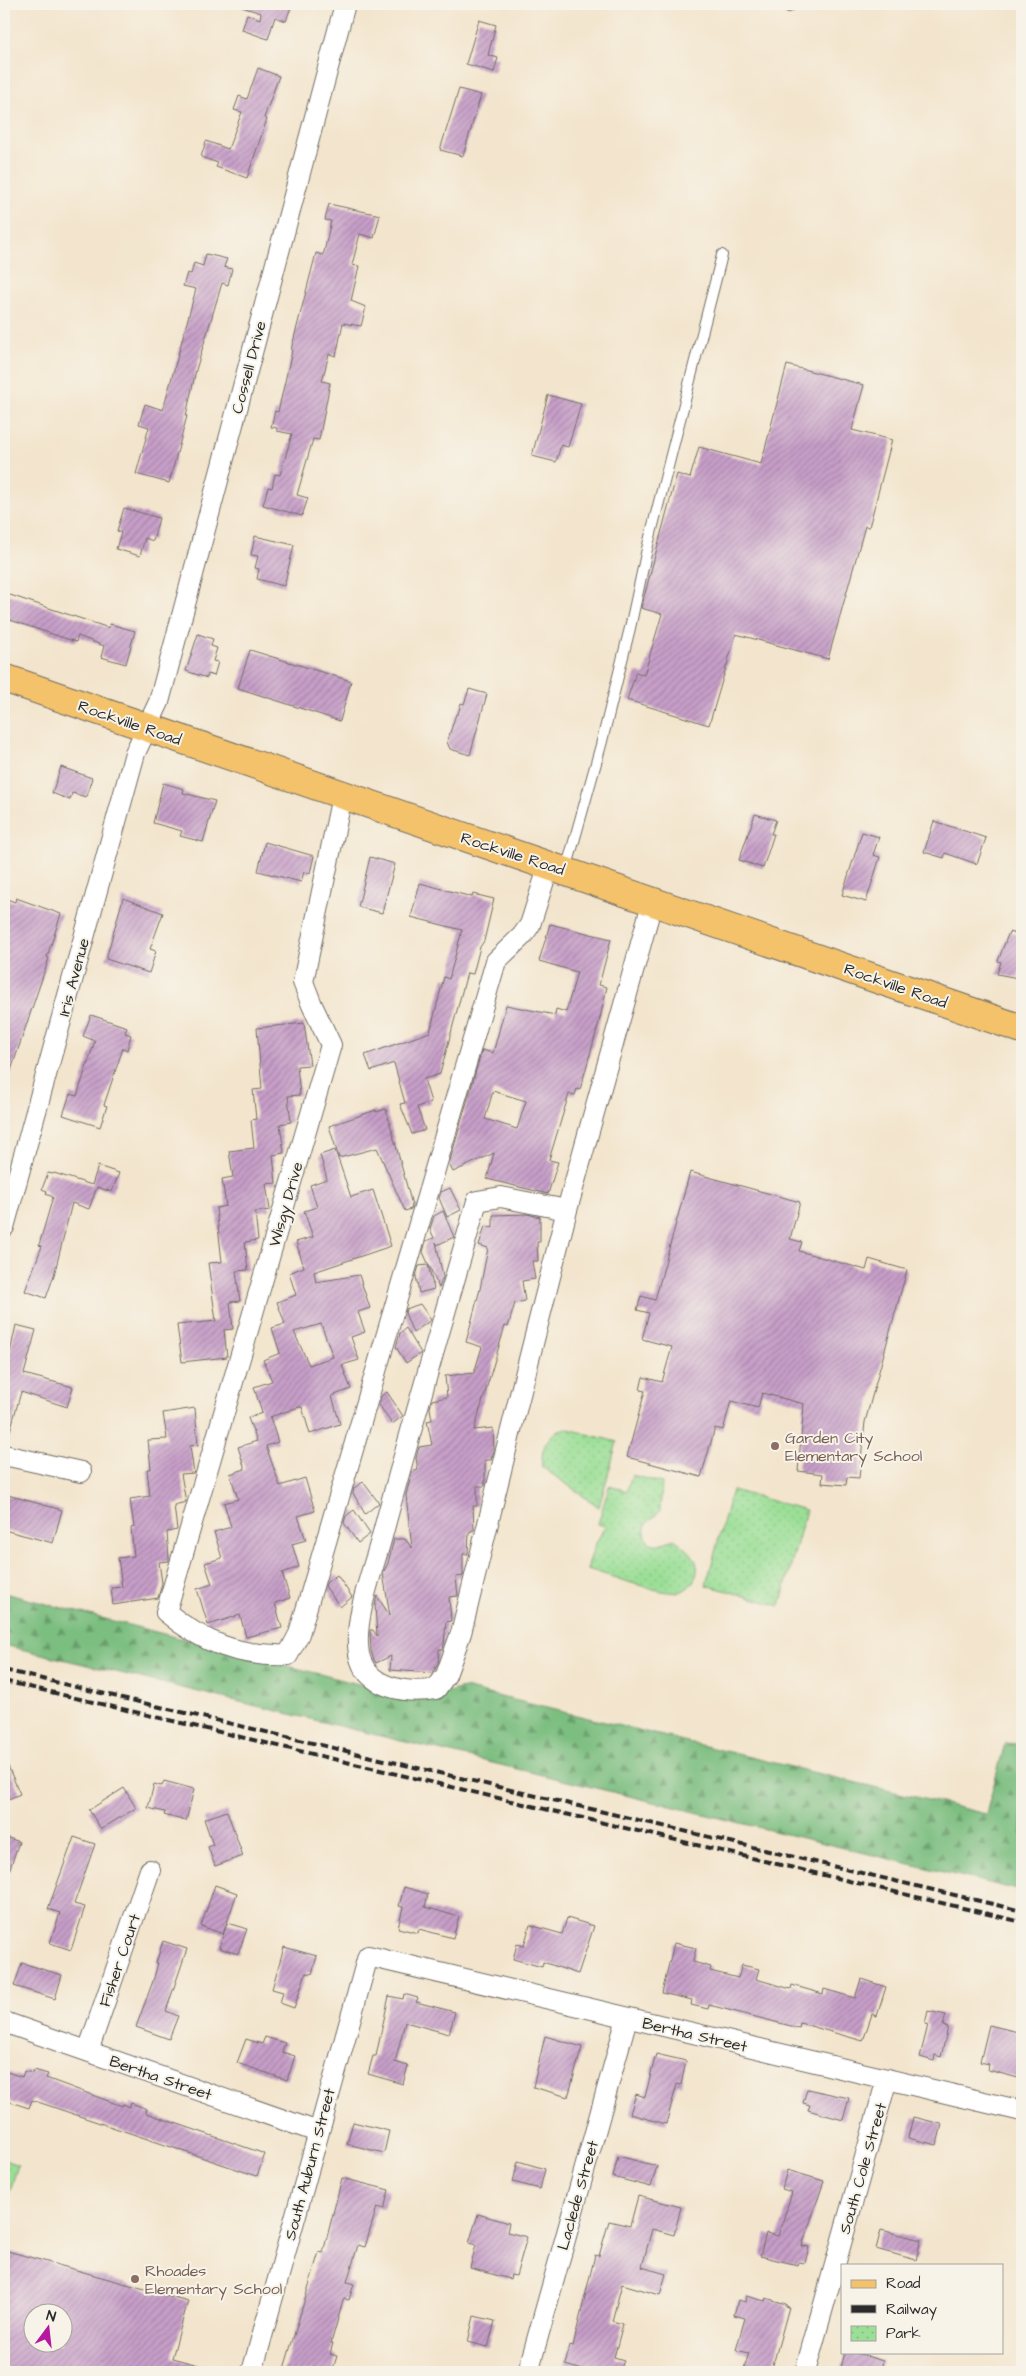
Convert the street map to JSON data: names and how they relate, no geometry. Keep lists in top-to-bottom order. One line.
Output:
{"streets":{"main road":["Rockville Road"],"street":["Cossell Drive","Iris Avenue","Wisgy Drive","Fisher Court","Bertha Street","South Auburn Street","South Cole Street","Laclede Street"]},"crossings":[["Cossell Drive","Rockville Road"],["Cossell Drive","Iris Avenue"],["Rockville Road","Iris Avenue"],["Rockville Road","Wisgy Drive"],["Fisher Court","Bertha Street"],["Bertha Street","South Auburn Street"],["Bertha Street","South Cole Street"],["Bertha Street","Laclede Street"]],"places":["Garden City Elementary School","Rhoades Elementary School"],"legend":["Road","Railway","Park"],"north":"top"}
